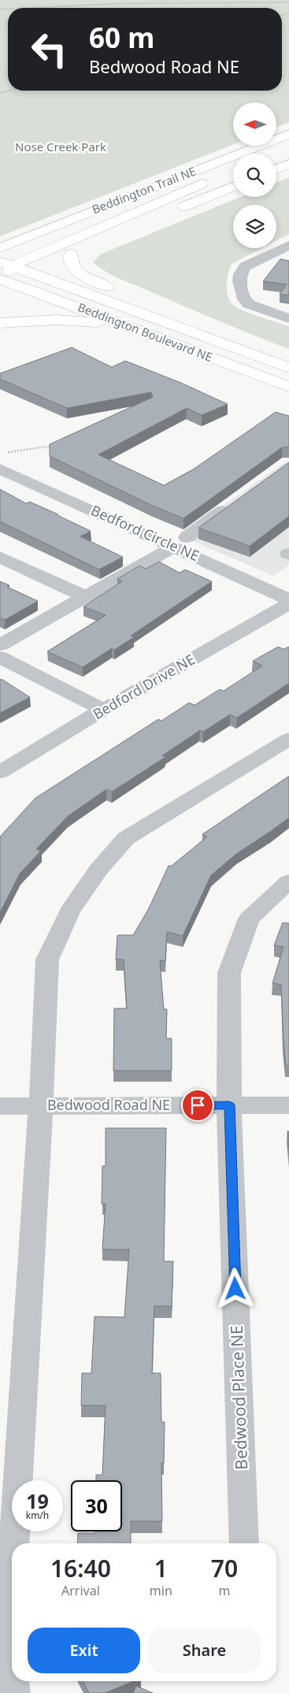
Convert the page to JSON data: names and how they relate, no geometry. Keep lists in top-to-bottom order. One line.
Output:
{"streets":{"main road":["Beddington Trail NE","Beddington Boulevard NE"],"street":["Bedford Circle NE","Bedford Drive NE","Bedwood Road NE","Bedwood Place NE"]},"crossings":[["Bedwood Road NE","Bedwood Place NE"]],"parks":["Nose Creek Park"],"north":"left","page":{"turn":["60 m","Bedwood Road NE"],"speed":"19 km/h","limit":"30","eta":["16:40","Arrival","1","min","70","m"],"buttons":["Exit","Share"]}}
